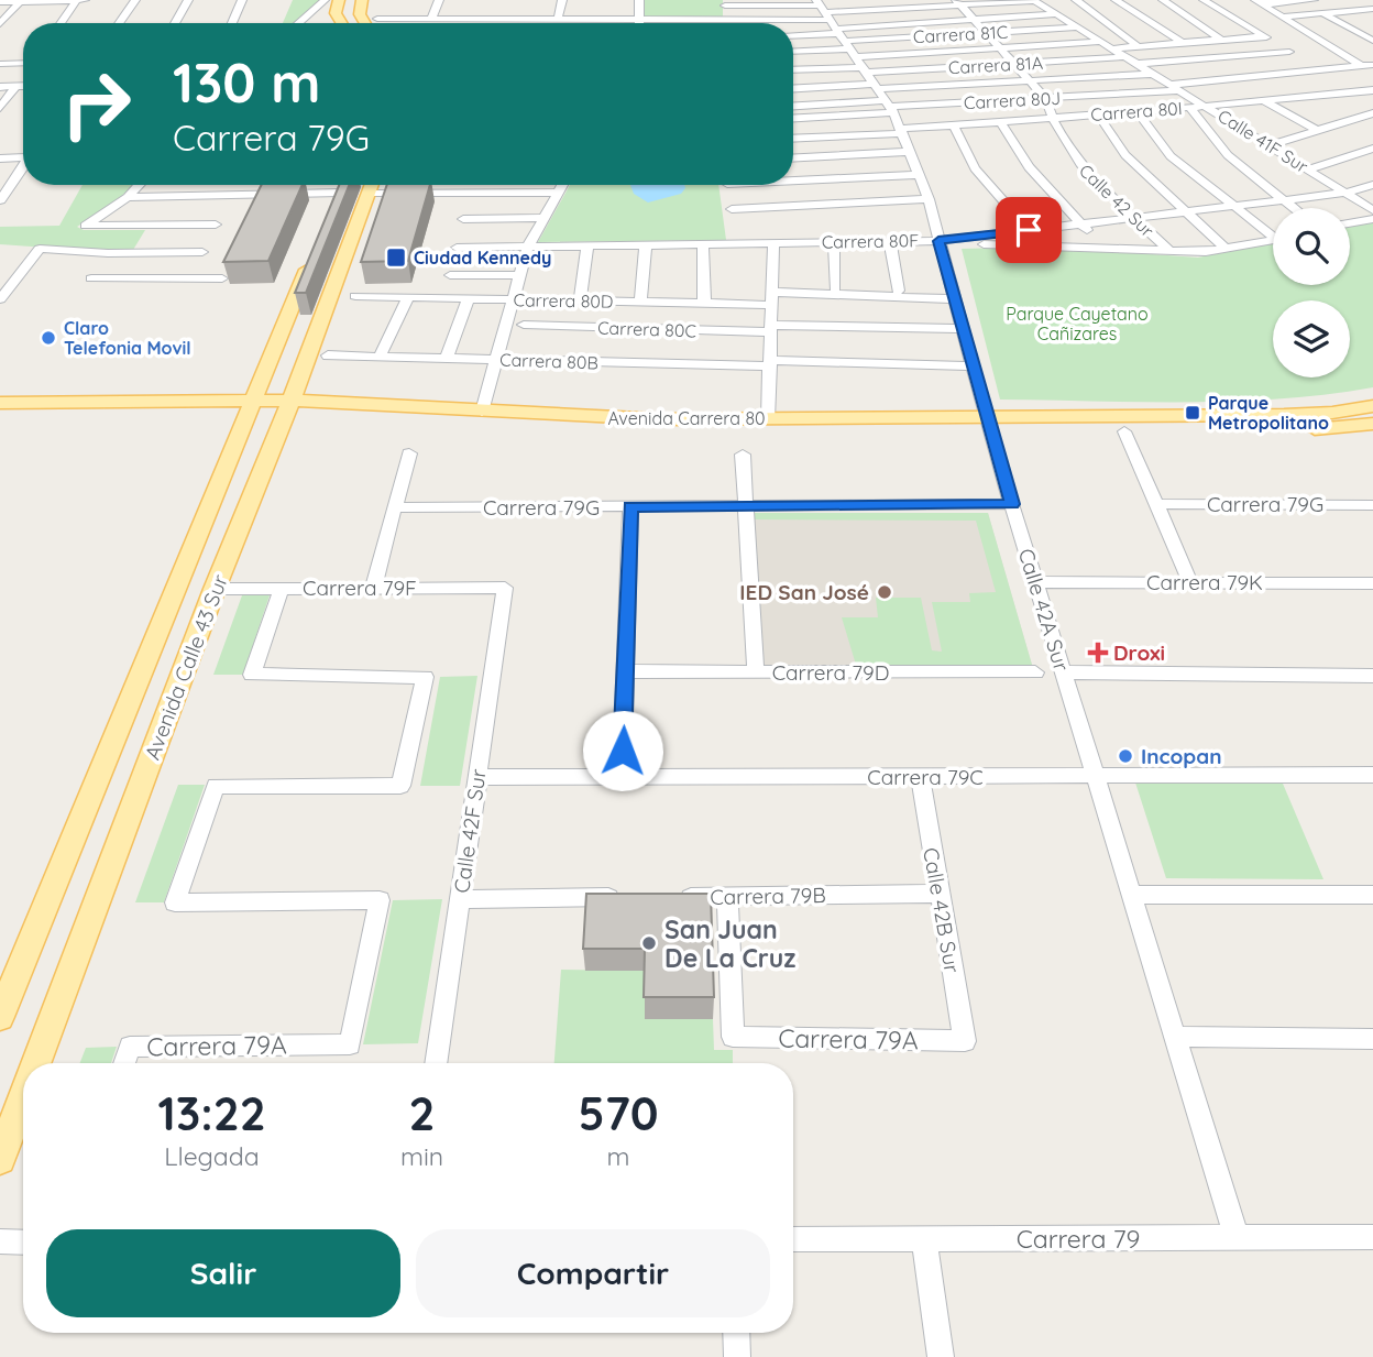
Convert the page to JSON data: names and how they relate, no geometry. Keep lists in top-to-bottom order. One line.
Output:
{"streets":{"main road":["Avenida Carrera 80","Avenida Calle 43 Sur"],"street":["Carrera 81C","Carrera 81A","Carrera 80J","Carrera 80I","Calle 41F Sur","Calle 42 Sur","Carrera 80F","Carrera 80D","Carrera 80C","Carrera 80B","Carrera 79G","Carrera 79K","Carrera 79F","Calle 42A Sur","Carrera 79D","Carrera 79C","Calle 42F Sur","Carrera 79B","Calle 42B Sur","Carrera 79A","Carrera 79"]},"crossings":[["Carrera 81C","Calle 41F Sur"],["Carrera 81C","Calle 42 Sur"],["Carrera 81C","Calle 42A Sur"],["Carrera 81A","Calle 41F Sur"],["Carrera 81A","Calle 42 Sur"],["Carrera 81A","Calle 42A Sur"],["Carrera 80J","Calle 41F Sur"],["Carrera 80J","Calle 42 Sur"],["Carrera 80J","Calle 42A Sur"],["Carrera 80I","Calle 41F Sur"],["Carrera 80I","Calle 42 Sur"],["Carrera 80I","Calle 42A Sur"],["Calle 41F Sur","Carrera 80F"],["Calle 42 Sur","Carrera 80F"],["Carrera 80F","Calle 42A Sur"],["Carrera 80D","Calle 42A Sur"],["Carrera 80C","Calle 42A Sur"],["Carrera 80B","Calle 42A Sur"],["Avenida Carrera 80","Calle 42A Sur"],["Avenida Carrera 80","Avenida Calle 43 Sur"],["Carrera 79G","Calle 42A Sur"],["Carrera 79K","Calle 42A Sur"],["Carrera 79F","Avenida Calle 43 Sur"],["Carrera 79F","Calle 42F Sur"],["Carrera 79F","Carrera 79A"],["Calle 42A Sur","Carrera 79C"],["Calle 42A Sur","Carrera 79"],["Carrera 79C","Calle 42F Sur"],["Carrera 79C","Calle 42B Sur"],["Carrera 79B","Calle 42B Sur"],["Carrera 79B","Carrera 79A"],["Calle 42B Sur","Carrera 79A"]],"parks":["Parque Cayetano Cañizares"],"places":{"transit":["Ciudad Kennedy","Parque Metropolitano"],"other":["Claro Telefonia Movil","IED San José","Incopan","San Juan De La Cruz"],"health":["Droxi"]},"page":{"turn":["130 m","Carrera 79G"],"eta":["13:22","Llegada","2","min","570","m"],"buttons":["Salir","Compartir"]}}
